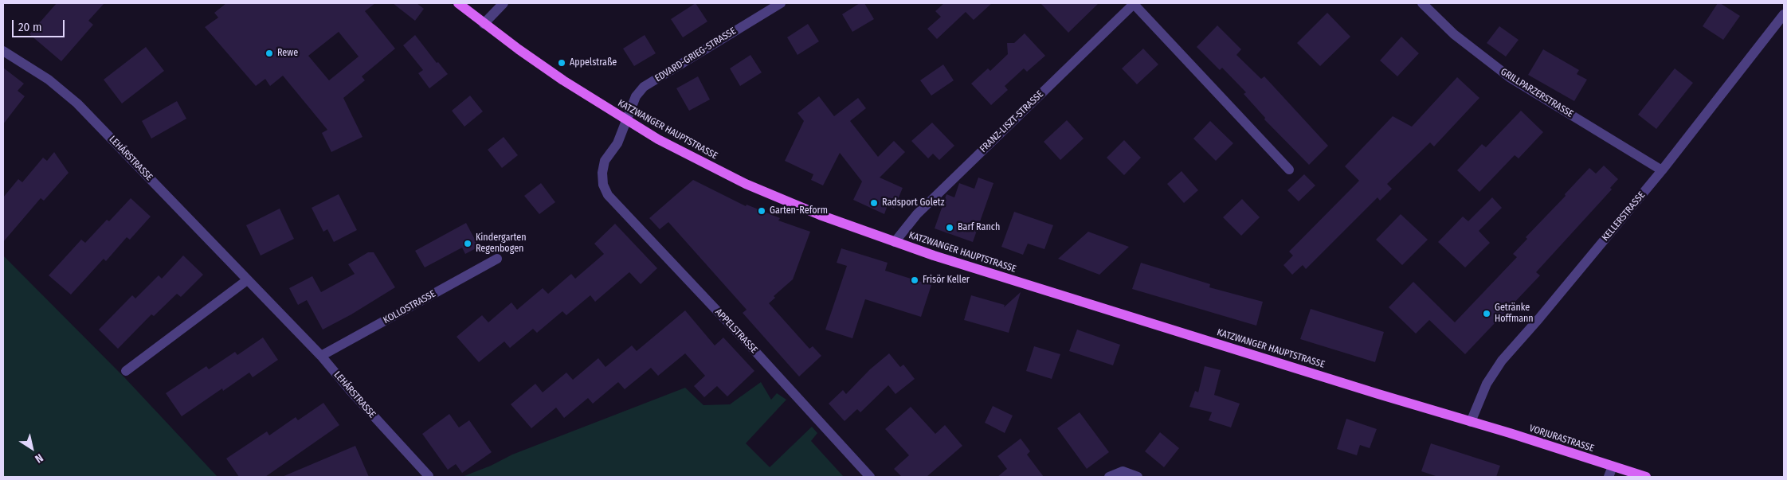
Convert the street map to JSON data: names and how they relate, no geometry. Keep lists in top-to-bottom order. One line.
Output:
{"streets":{"main road":["KATZWANGER HAUPTSTRASSE","VORJURASTRASSE"],"street":["EDVARD-GRIEG-STRASSE","GRILLPARZERSTRASSE","FRANZ-LISZT-STRASSE","LEHÁRSTRASSE","KELLERSTRASSE","KOLLOSTRASSE","APPELSTRASSE"]},"crossings":[["EDVARD-GRIEG-STRASSE","KATZWANGER HAUPTSTRASSE"],["EDVARD-GRIEG-STRASSE","APPELSTRASSE"],["GRILLPARZERSTRASSE","KELLERSTRASSE"],["FRANZ-LISZT-STRASSE","KATZWANGER HAUPTSTRASSE"],["KATZWANGER HAUPTSTRASSE","KELLERSTRASSE"],["KATZWANGER HAUPTSTRASSE","APPELSTRASSE"],["KATZWANGER HAUPTSTRASSE","VORJURASTRASSE"],["LEHÁRSTRASSE","KOLLOSTRASSE"],["KELLERSTRASSE","VORJURASTRASSE"]],"places":["Rewe","Appelstraße","Radsport Goletz","Garten-Reform","Barf Ranch","Kindergarten Regenbogen","Frisör Keller","Getränke Hoffmann"],"scale_bar":"20 m","north":"bottom right"}
